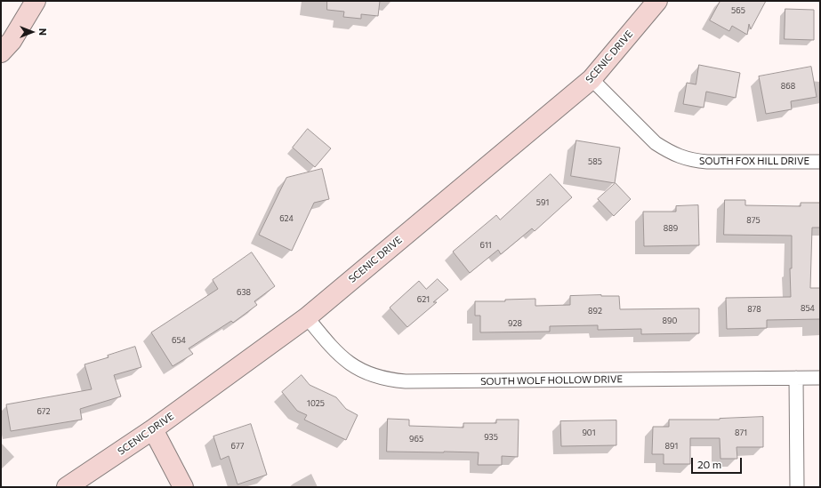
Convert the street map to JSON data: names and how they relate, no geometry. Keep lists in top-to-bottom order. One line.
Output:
{"streets":{"street":["SCENIC DRIVE","SOUTH FOX HILL DRIVE","SOUTH WOLF HOLLOW DRIVE"]},"crossings":[["SCENIC DRIVE","SOUTH FOX HILL DRIVE"],["SCENIC DRIVE","SOUTH WOLF HOLLOW DRIVE"]],"house_numbers":["565","868","585","591","624","875","889","611","638","621","854","878","892","890","928","654","1025","672","901","871","935","965","677","891"],"scale_bar":"20 m","north":"right"}
